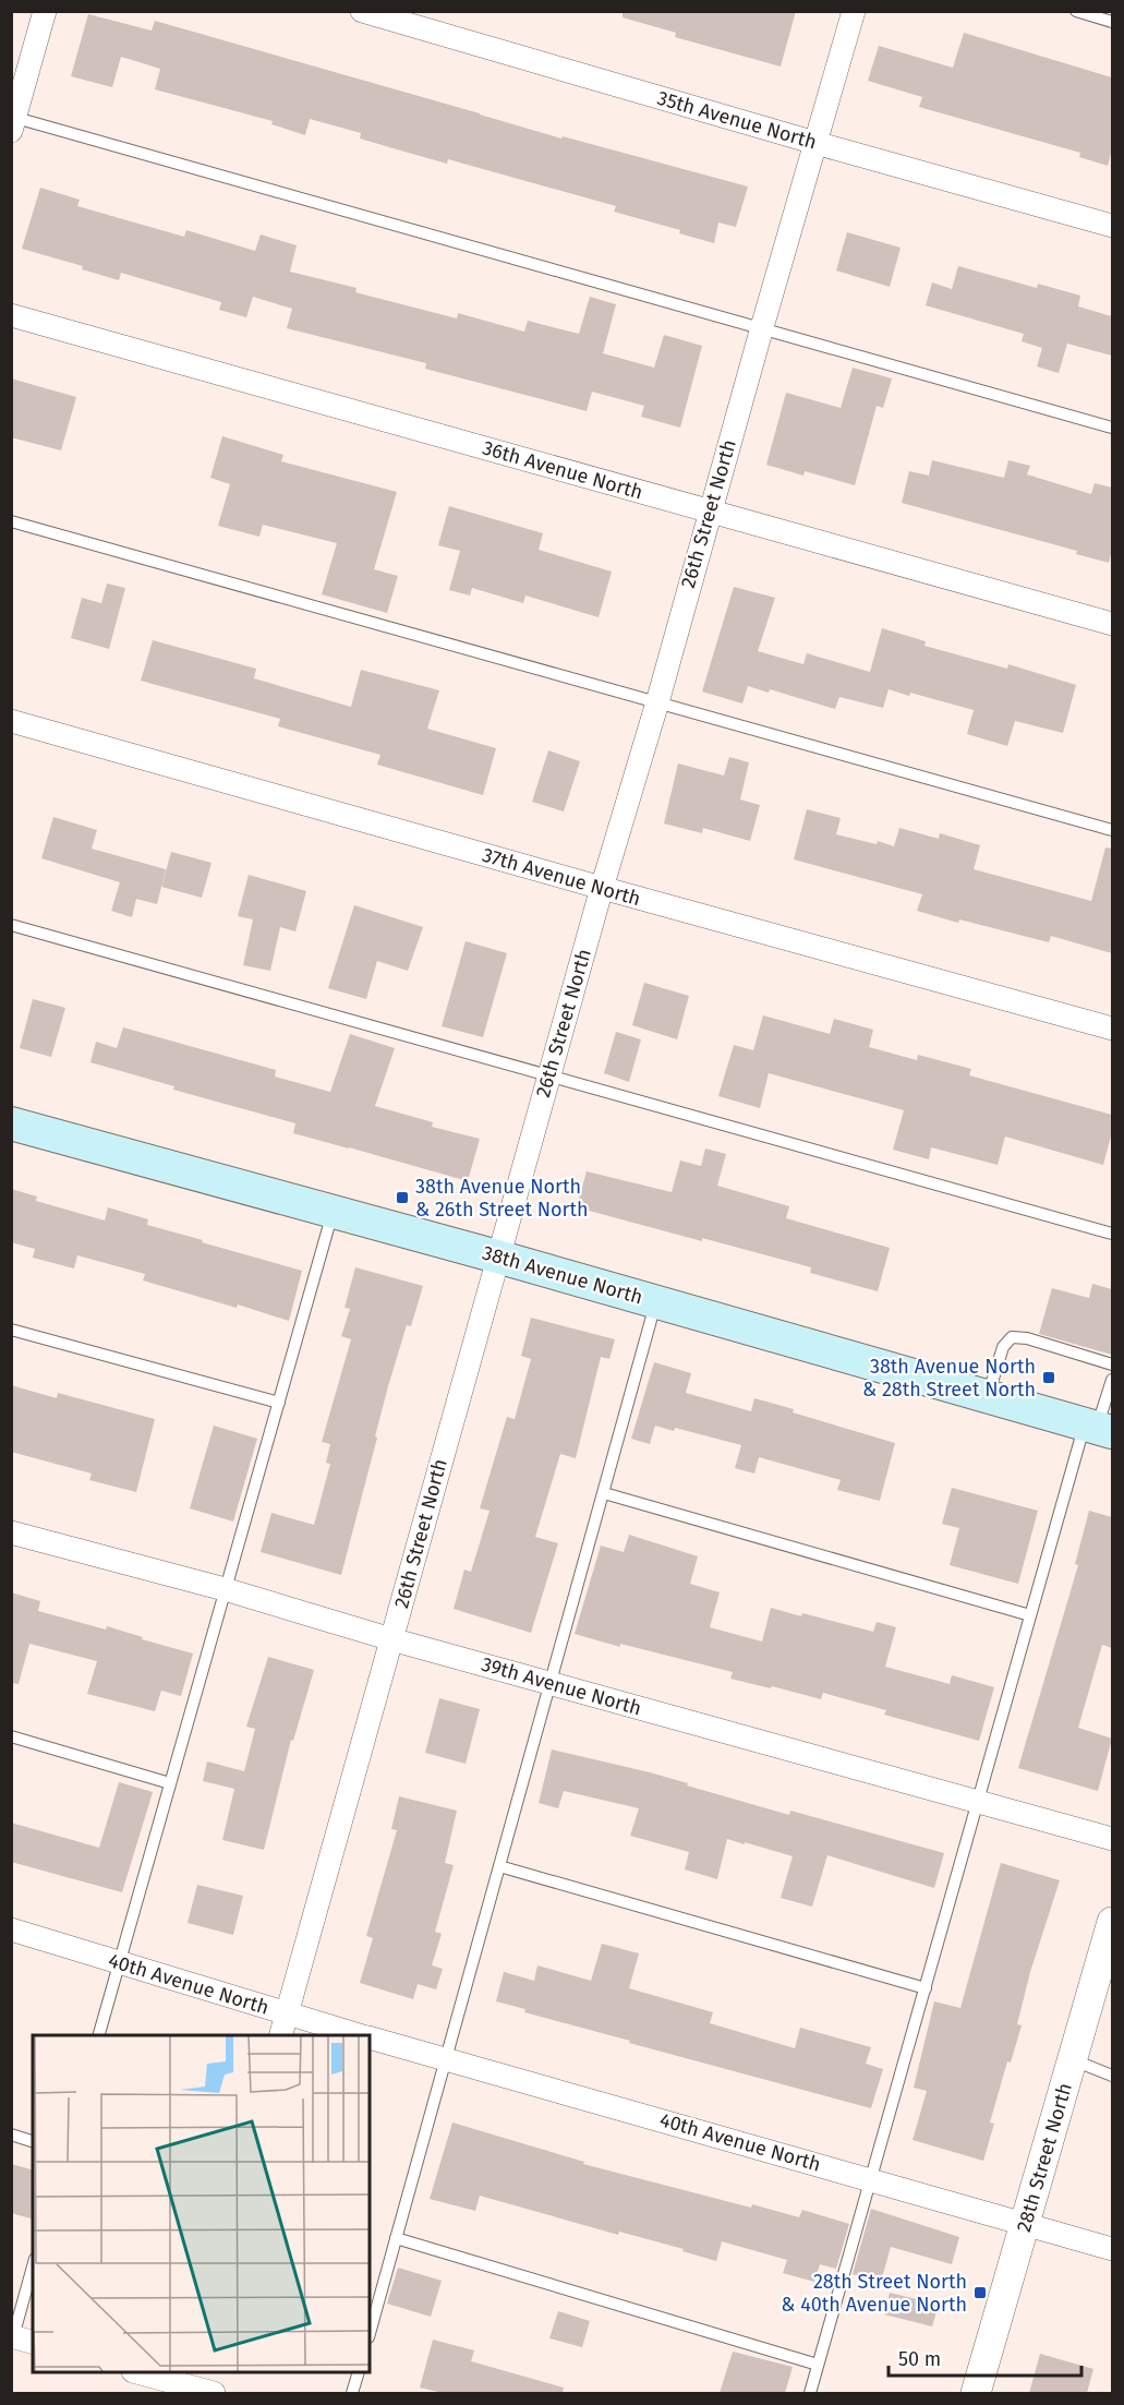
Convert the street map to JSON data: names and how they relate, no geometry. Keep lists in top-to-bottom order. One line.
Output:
{"streets":{"main road":["38th Avenue North"],"street":["35th Avenue North","36th Avenue North","26th Street North","37th Avenue North","39th Avenue North","40th Avenue North","28th Street North"]},"crossings":[["35th Avenue North","26th Street North"],["36th Avenue North","26th Street North"],["26th Street North","37th Avenue North"],["26th Street North","38th Avenue North"],["26th Street North","39th Avenue North"],["26th Street North","40th Avenue North"],["40th Avenue North","28th Street North"]],"places":{"transit":["38th Avenue North & 26th Street North","38th Avenue North & 28th Street North","28th Street North & 40th Avenue North"]},"scale_bar":"50 m"}
